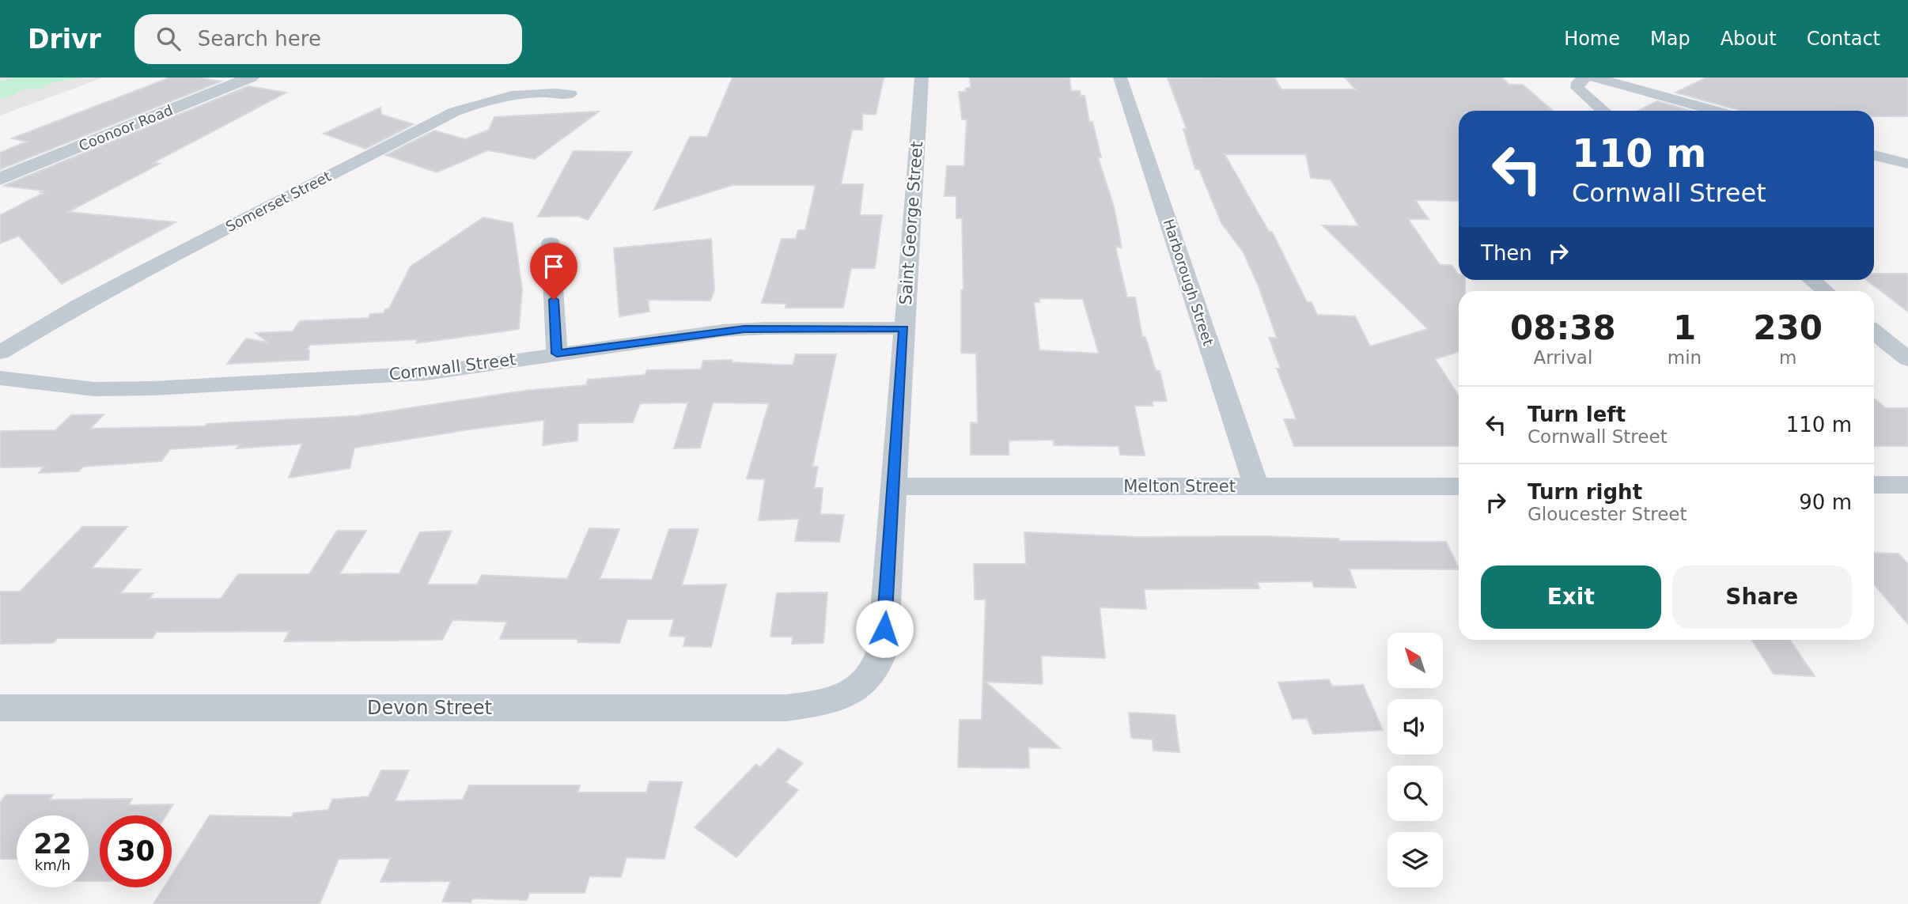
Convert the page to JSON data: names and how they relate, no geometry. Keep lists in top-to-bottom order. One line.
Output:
{"streets":{"street":["Coonoor Road","Somerset Street","Saint George Street","Harborough Street","Cornwall Street","Melton Street","Devon Street"]},"crossings":[["Saint George Street","Cornwall Street"],["Saint George Street","Melton Street"],["Saint George Street","Devon Street"],["Harborough Street","Melton Street"]],"north":"top left","page":{"header":"Drivr","search":"Search here","nav":["Home","Map","About","Contact"],"turn":["110 m","Cornwall Street"],"then":"Then","eta":["08:38","Arrival","1","min","230","m"],"list":[{"name":"Turn left","note":"Cornwall Street","value":"110 m"},{"name":"Turn right","note":"Gloucester Street","value":"90 m"}],"buttons":["Exit","Share"],"speed":"22 km/h","limit":"30"}}
